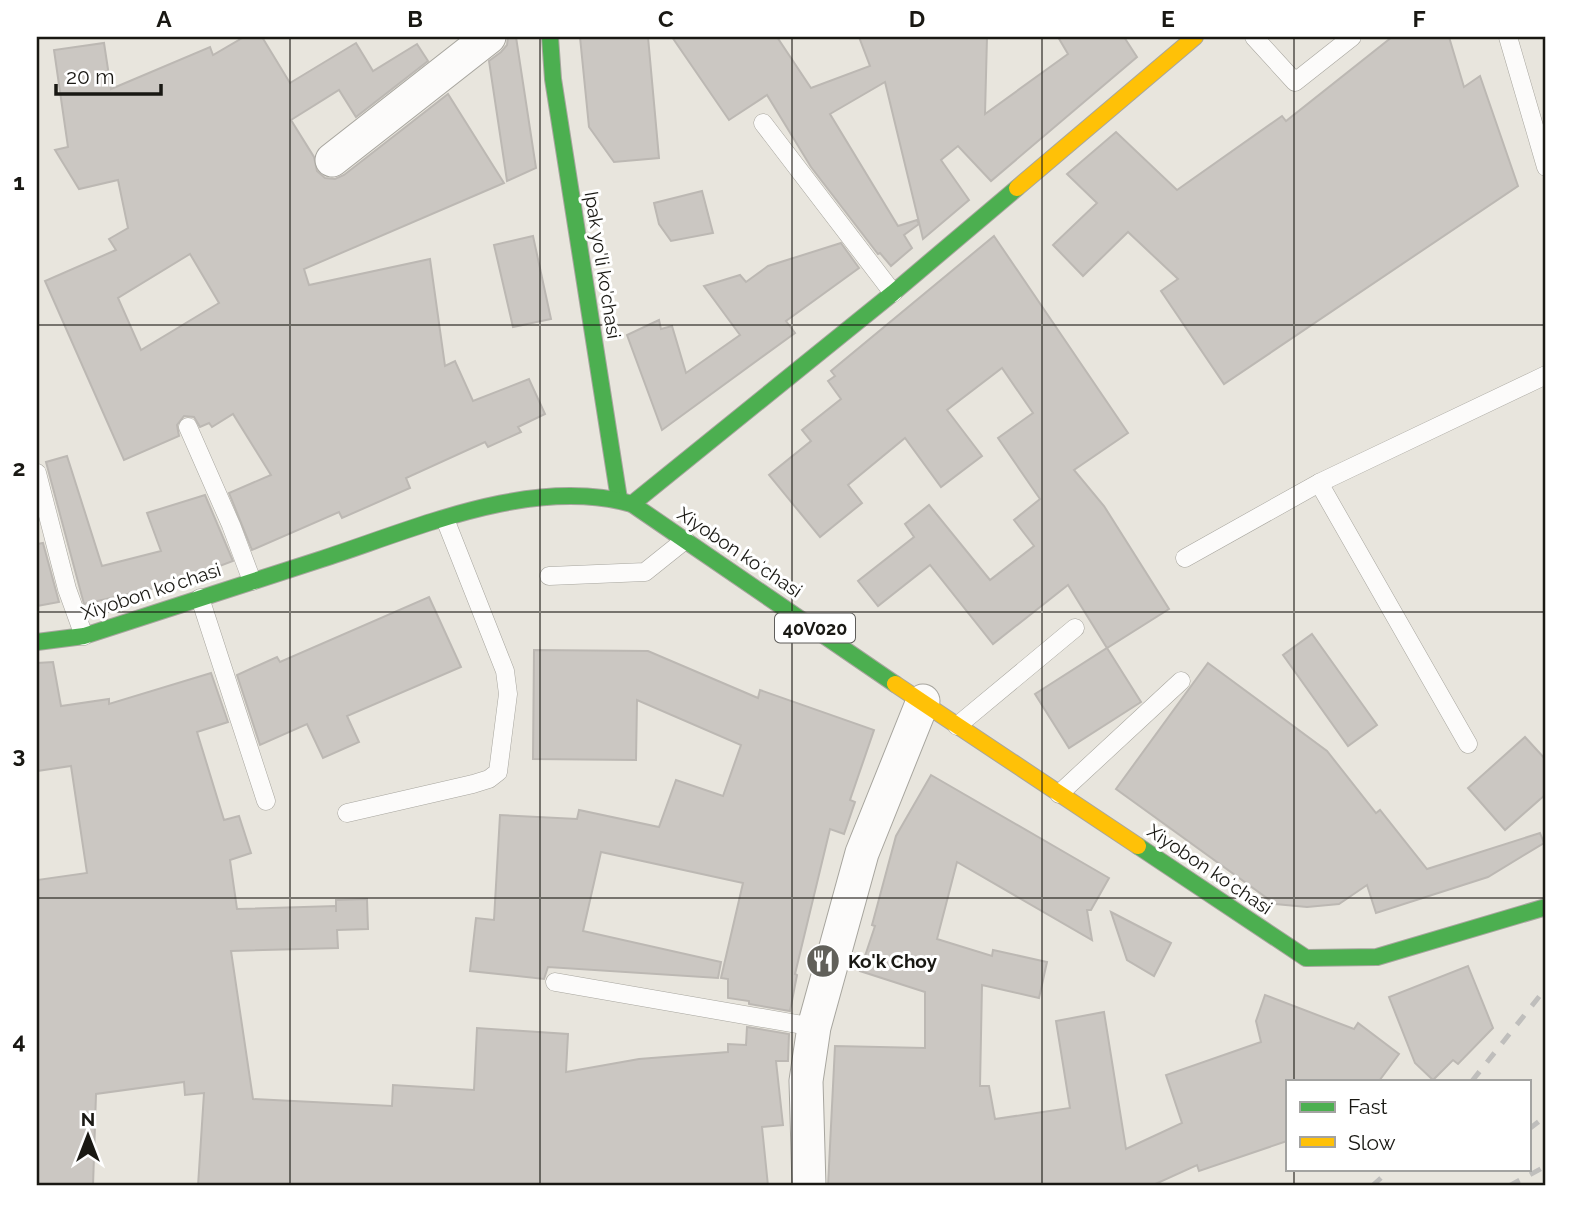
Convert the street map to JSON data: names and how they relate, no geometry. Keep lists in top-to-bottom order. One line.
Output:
{"streets":{"main road":["Ipak yo'li ko'chasi","Xiyobon koʻchasi","40V020"]},"crossings":[["Ipak yo'li ko'chasi","Xiyobon koʻchasi"]],"places":{"restaurant":["Ko'k Choy"]},"legend":["Fast","Slow"],"scale_bar":"20 m","north":"top","grid":{"columns":["A","B","C","D","E","F"],"rows":["1","2","3","4"]}}
